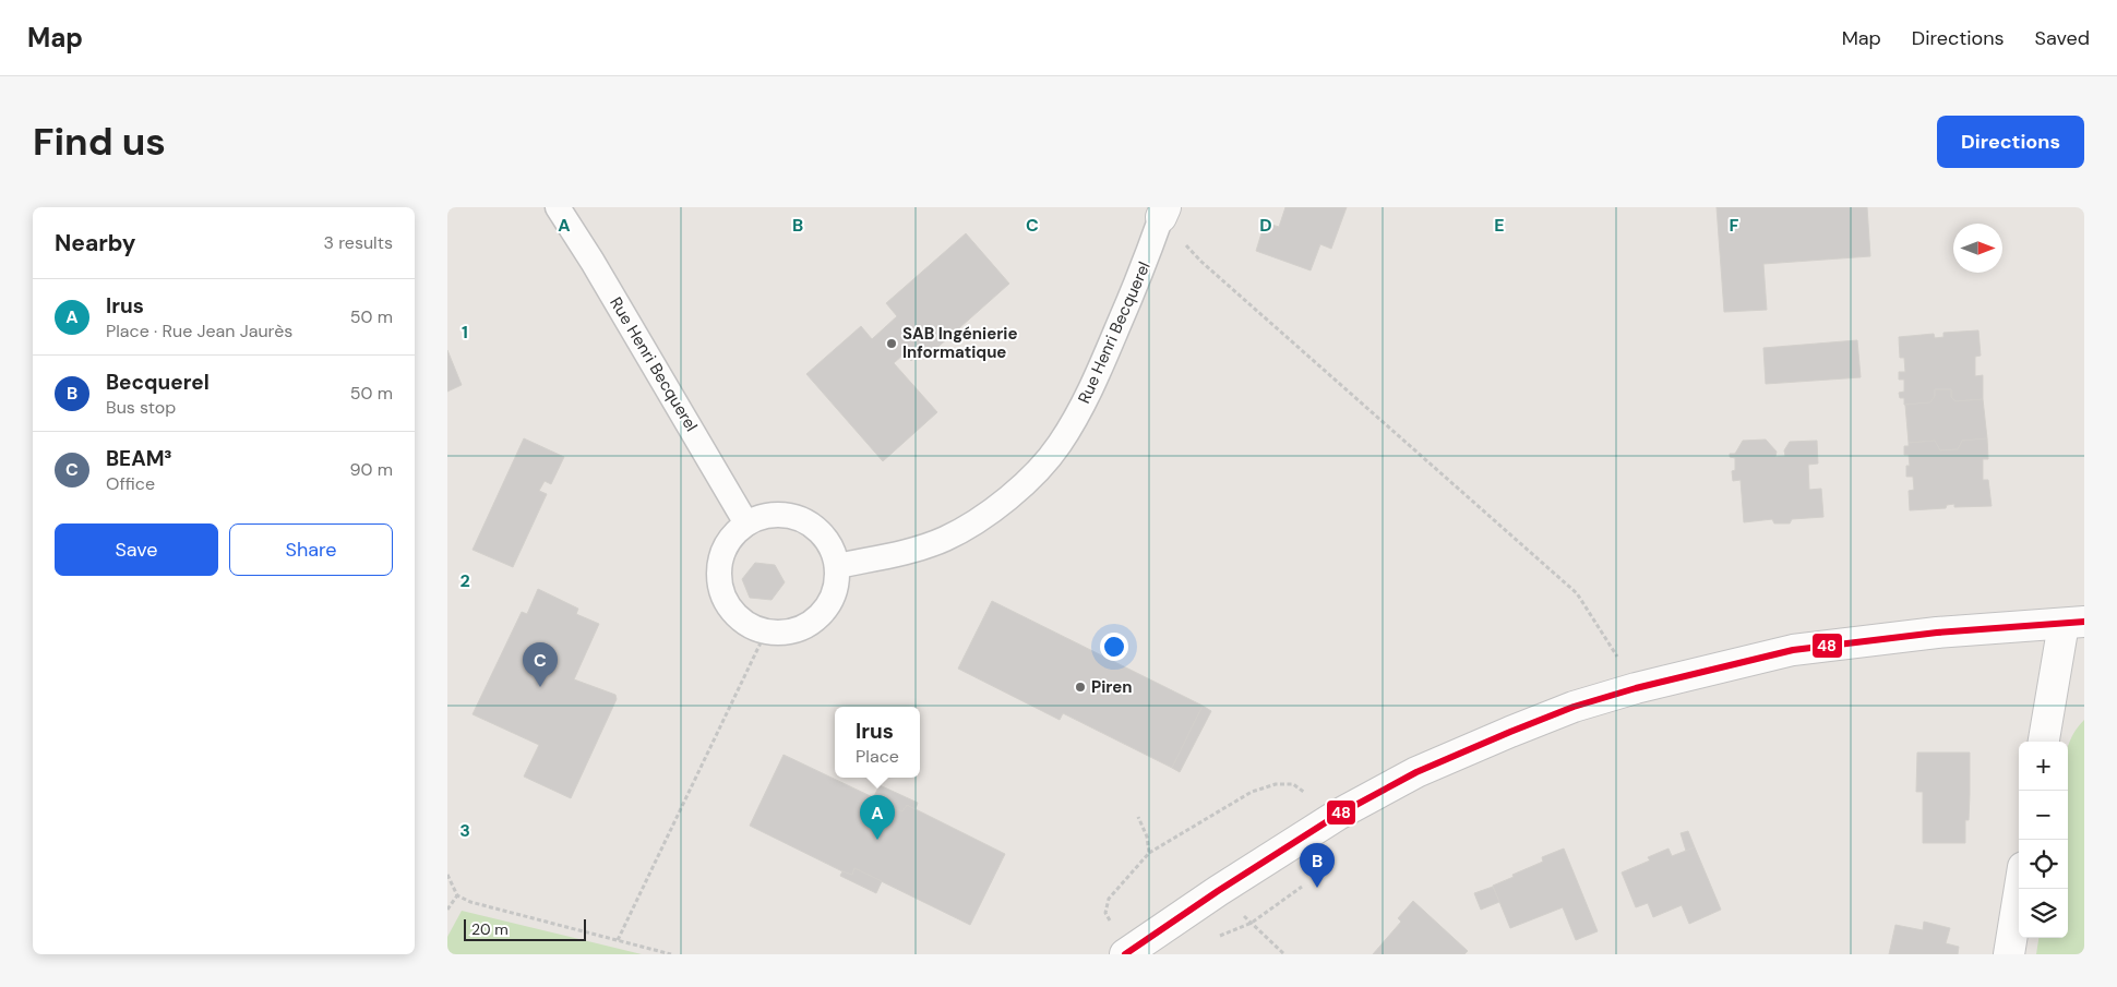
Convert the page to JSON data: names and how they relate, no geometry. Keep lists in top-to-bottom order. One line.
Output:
{"streets":{"lane":["Rue Henri Becquerel"]},"places":["SAB Ingénierie Informatique","Piren"],"lines":["transit line 48"],"scale_bar":"20 m","north":"right","page":{"header":"Map","nav":["Map","Directions","Saved"],"buttons":["Directions",["Save","Share"]],"title":"Find us","heading":["Nearby","3 results"],"list":[{"mark":"A","name":"Irus","note":"Place · Rue Jean Jaurès","value":"50 m"},{"mark":"B","name":"Becquerel","note":"Bus stop","value":"50 m"},{"mark":"C","name":"BEAM³","note":"Office","value":"90 m"}],"pins":["C","A","B"],"popup":["Irus","Place"],"map_buttons":["+","−"],"scale":"20 m"},"grid":{"columns":["A","B","C","D","E","F"],"rows":["1","2","3"]}}
